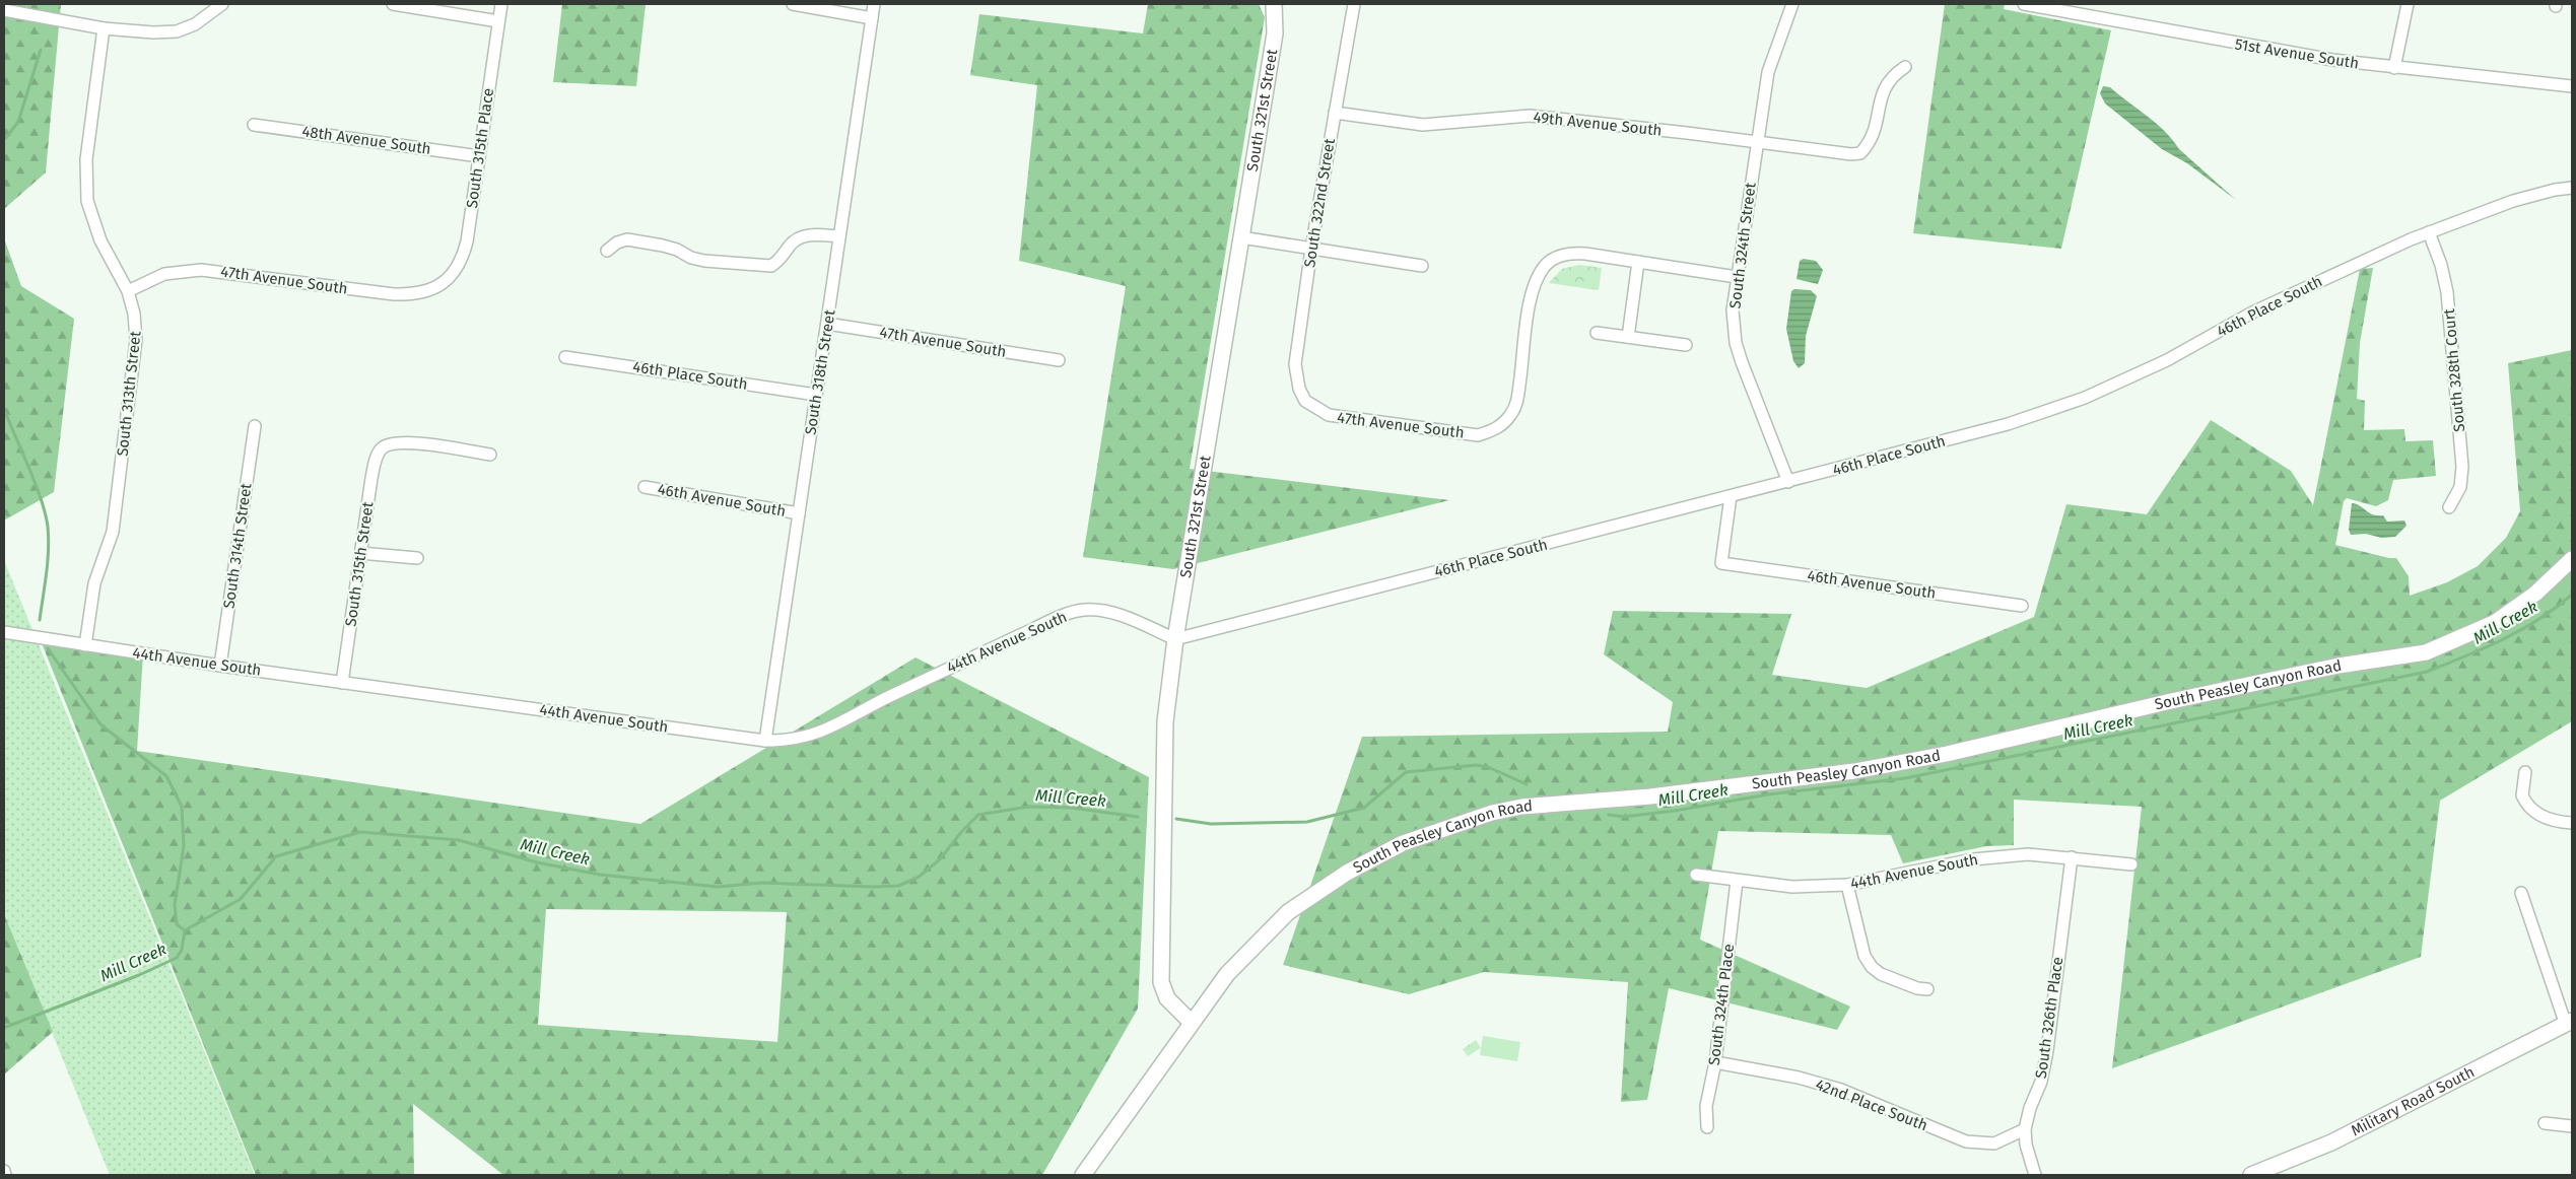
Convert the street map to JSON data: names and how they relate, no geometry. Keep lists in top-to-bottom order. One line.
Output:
{"streets":{"main road":["South 321st Street","South Peasley Canyon Road","Military Road South"],"street":["51st Avenue South","49th Avenue South","48th Avenue South","South 315th Place","South 322nd Street","South 324th Street","47th Avenue South","46th Place South","South 328th Court","South 318th Street","South 313th Street","46th Avenue South","South 314th Street","South 315th Street","44th Avenue South","South 324th Place","South 326th Place","42nd Place South"]},"crossings":[["South 321st Street","46th Place South"],["South 321st Street","44th Avenue South"],["South 321st Street","South Peasley Canyon Road"],["49th Avenue South","South 322nd Street"],["49th Avenue South","South 324th Street"],["48th Avenue South","South 315th Place"],["South 315th Place","47th Avenue South"],["South 322nd Street","47th Avenue South"],["South 324th Street","46th Place South"],["47th Avenue South","South 318th Street"],["47th Avenue South","South 313th Street"],["46th Place South","South 328th Court"],["46th Place South","South 318th Street"],["46th Place South","46th Avenue South"],["46th Place South","44th Avenue South"],["South 318th Street","46th Avenue South"],["South 318th Street","44th Avenue South"],["South 313th Street","44th Avenue South"],["South 314th Street","44th Avenue South"],["South 315th Street","44th Avenue South"],["44th Avenue South","South 324th Place"],["44th Avenue South","South 326th Place"],["South 324th Place","42nd Place South"],["South 326th Place","42nd Place South"]],"water":["Mill Creek"]}
